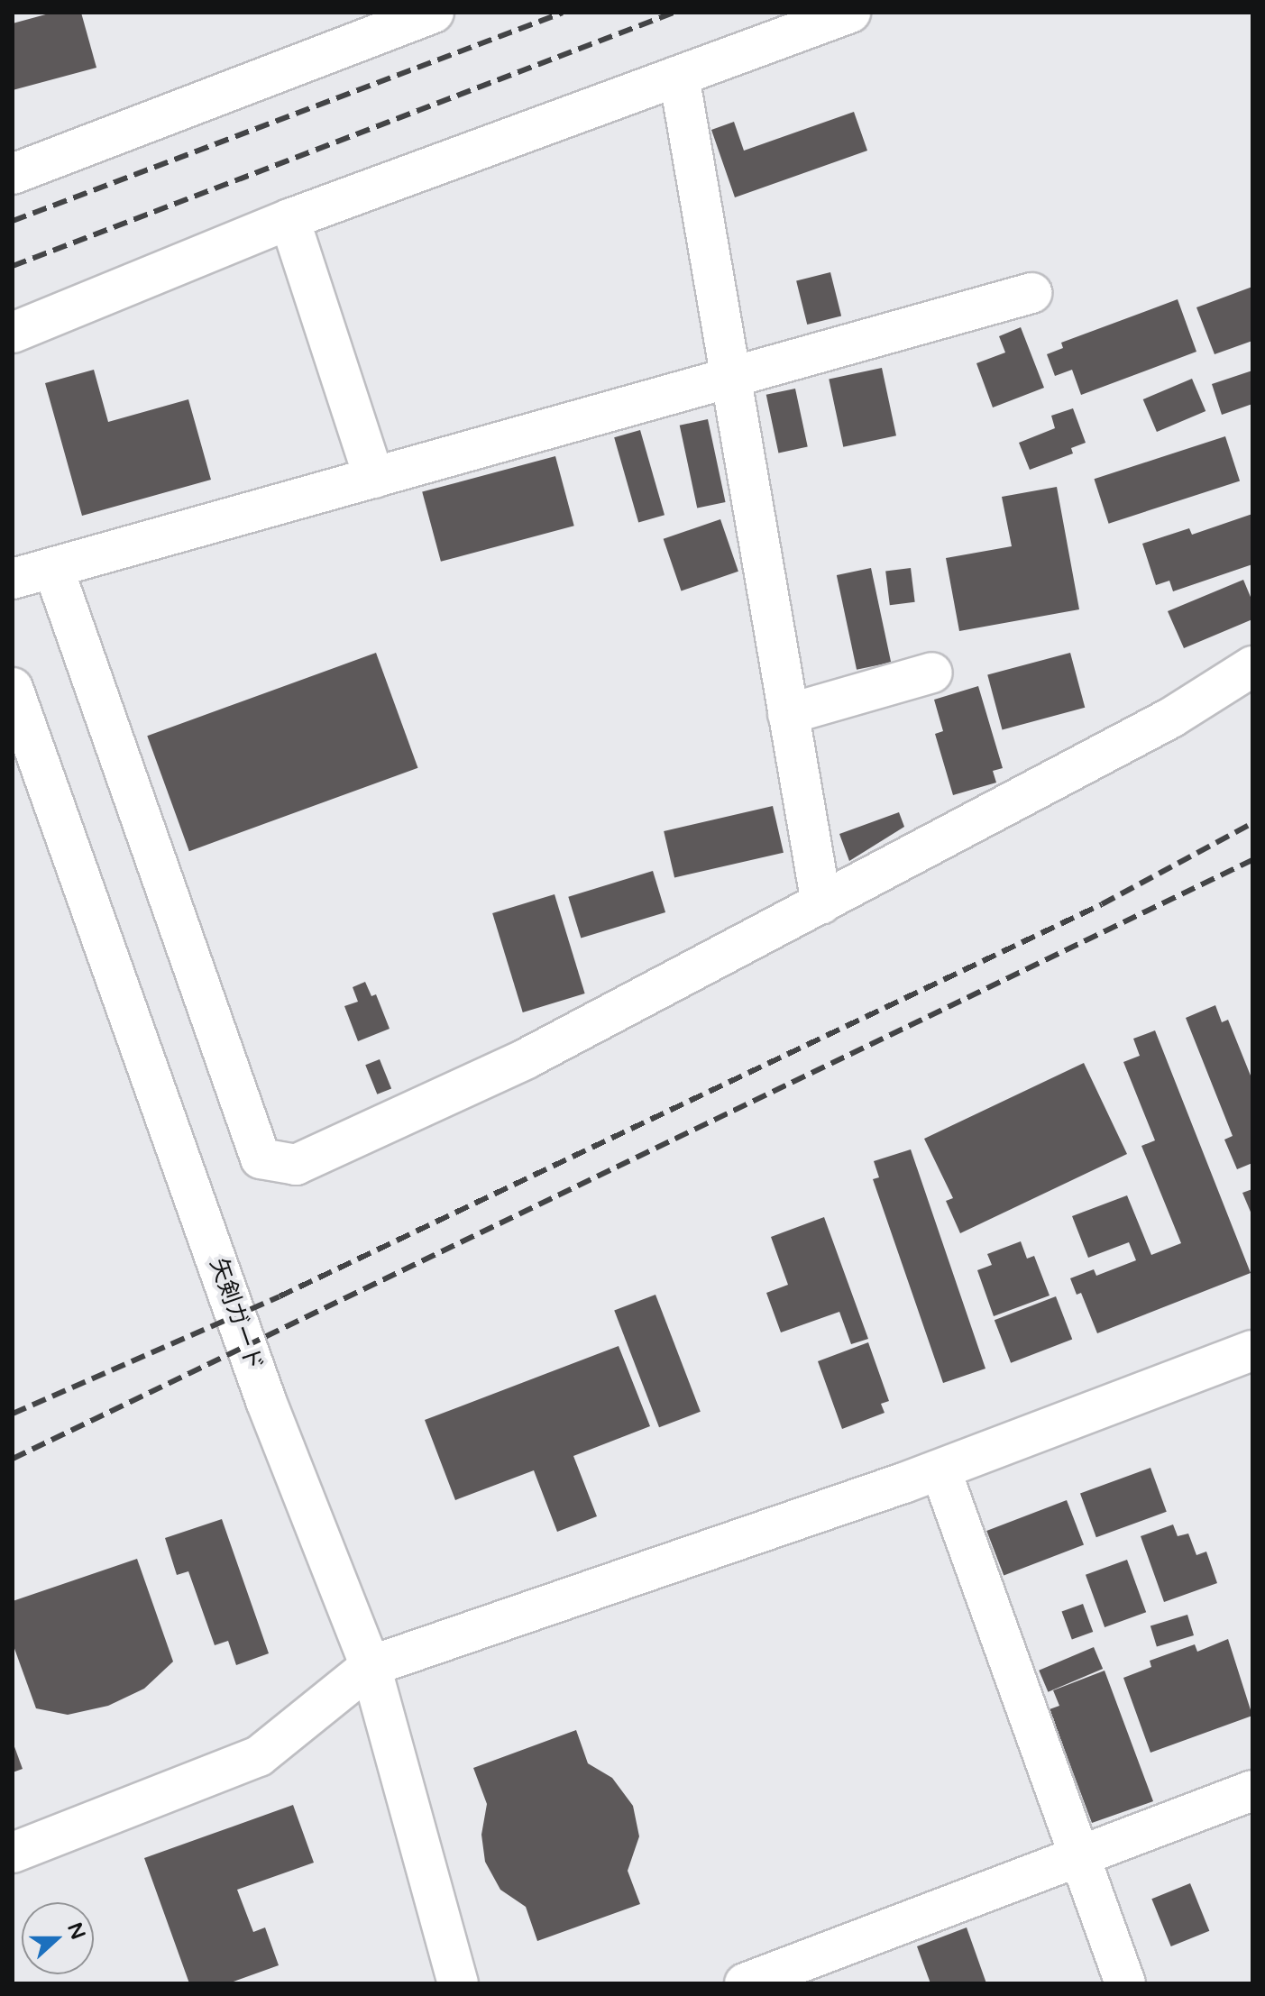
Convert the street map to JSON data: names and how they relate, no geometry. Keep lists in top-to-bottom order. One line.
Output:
{"streets":{"street":["矢剣ガード"]},"north":"right"}
